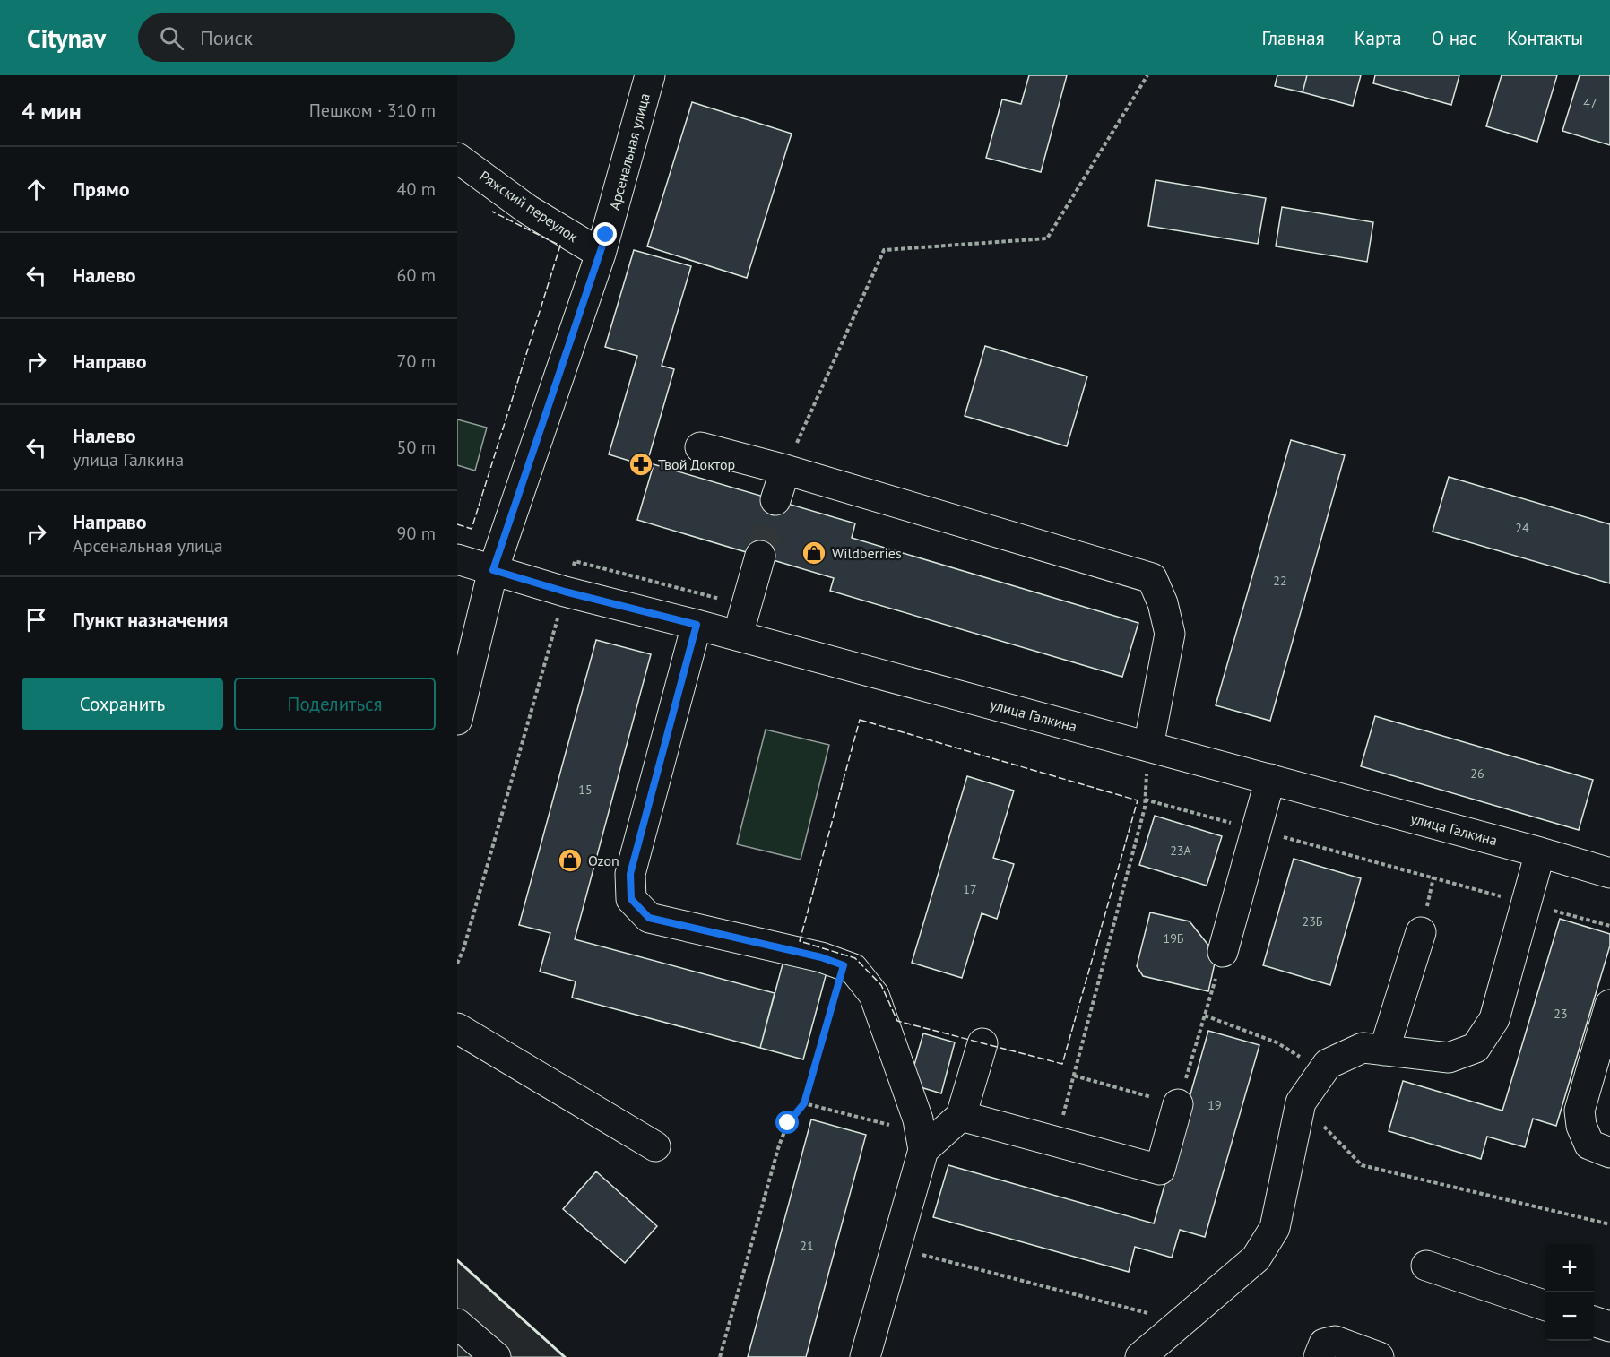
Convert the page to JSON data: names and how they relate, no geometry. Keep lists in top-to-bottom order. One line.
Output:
{"streets":{"street":["Арсенальная улица","Ряжский переулок","улица Галкина"]},"crossings":[["Арсенальная улица","Ряжский переулок"],["Арсенальная улица","улица Галкина"]],"places":{"pharmacy":["Твой Доктор"],"shop":["Wildberries","Ozon"]},"house_numbers":["47","24","22","26","15","23А","17","23Б","19Б","23","19","21"],"page":{"header":"Citynav","search":"Поиск","nav":["Главная","Карта","О нас","Контакты"],"heading":["4 мин","Пешком · 310 m"],"list":[["Прямо","40 m"],["Налево","60 m"],["Направо","70 m"],["Налево","улица Галкина","50 m"],["Направо","Арсенальная улица","90 m"],"Пункт назначения"],"buttons":["Сохранить","Поделиться"],"map_buttons":["+","−"]}}
